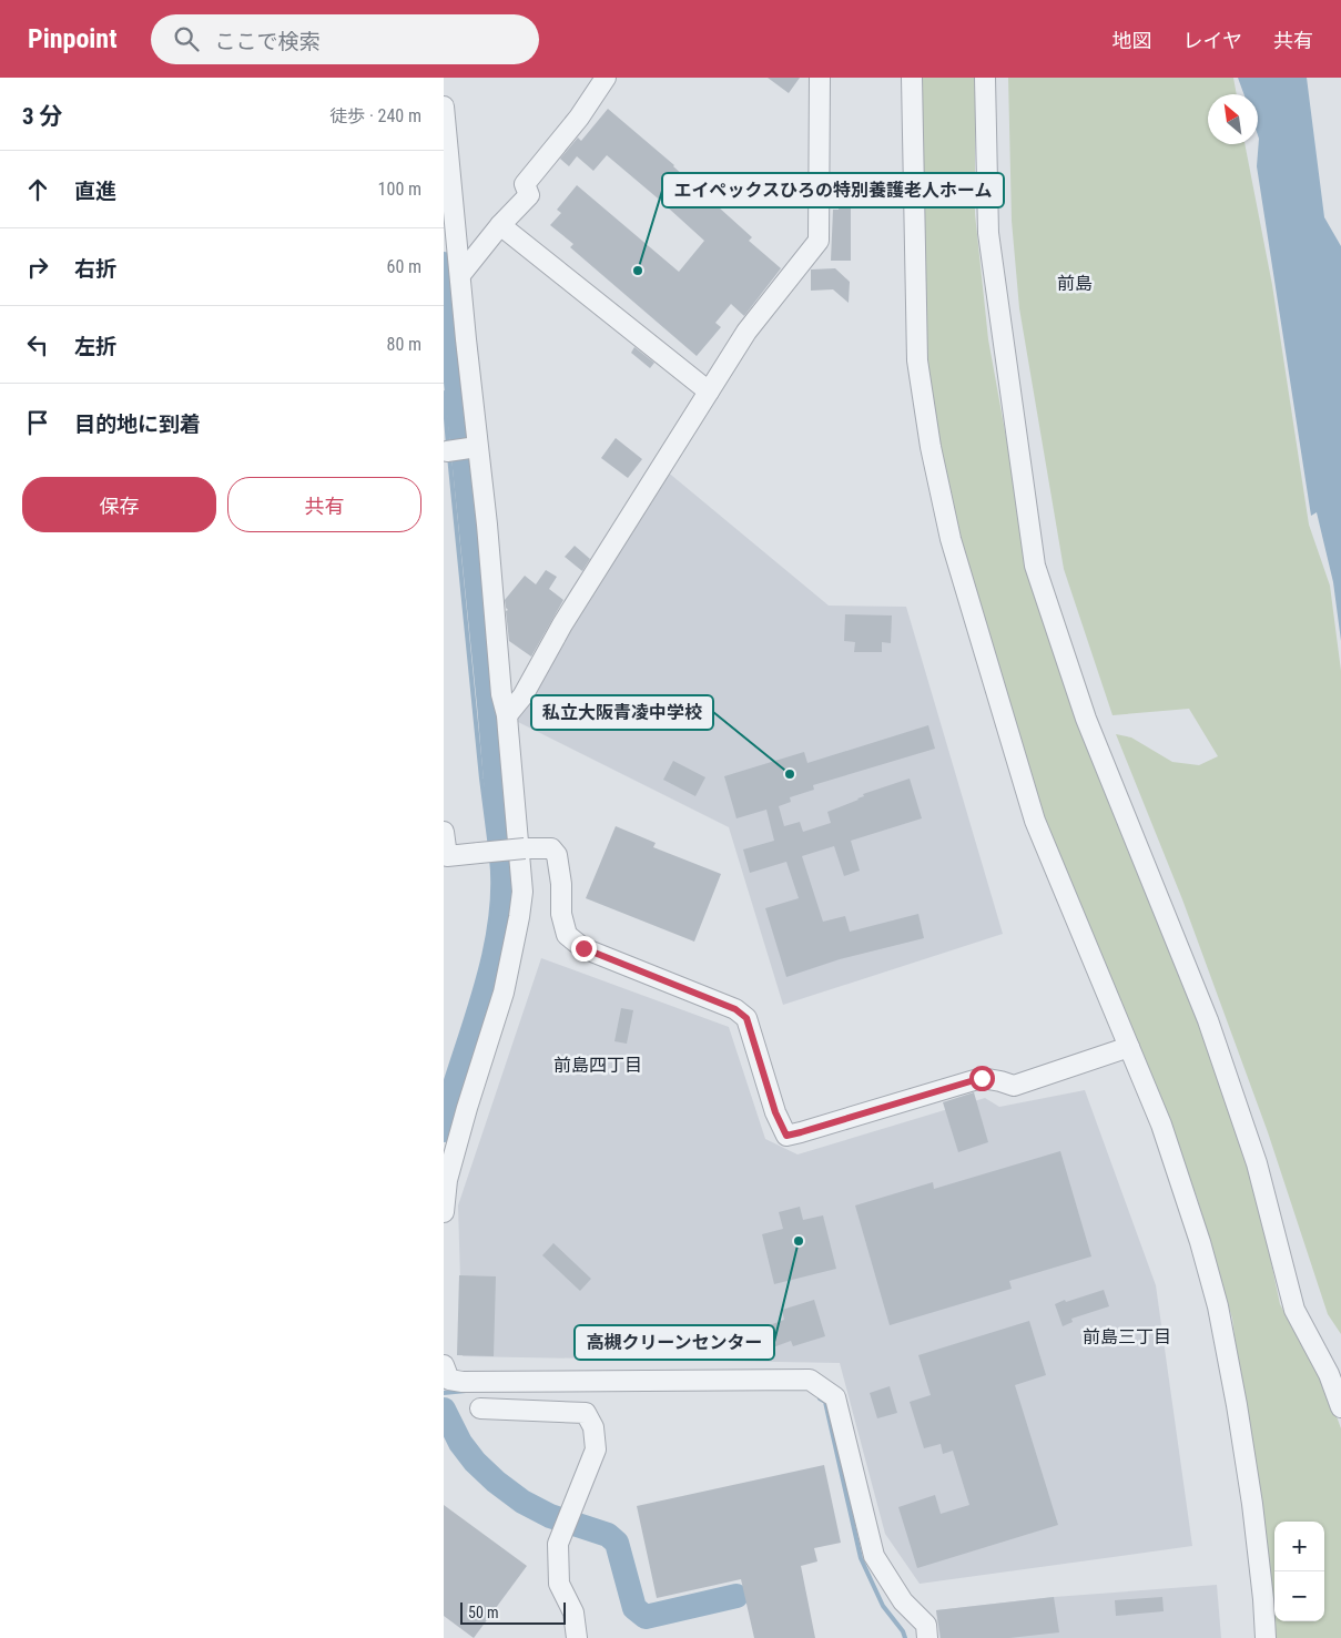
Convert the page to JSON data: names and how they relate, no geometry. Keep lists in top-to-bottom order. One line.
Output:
{"districts":["前島","前島四丁目","前島三丁目"],"places":["エイぺックスひろの特別養護老人ホーム","私立大阪青凌中学校","高槻クリーンセンター"],"scale_bar":"50 m","north":"top left","page":{"header":"Pinpoint","search":"ここで検索","nav":["地図","レイヤ","共有"],"heading":["3 分","徒歩 · 240 m"],"list":[["直進","100 m"],["右折","60 m"],["左折","80 m"],"目的地に到着"],"buttons":["保存","共有"],"map_buttons":["+","−"],"scale":"50 m"}}
